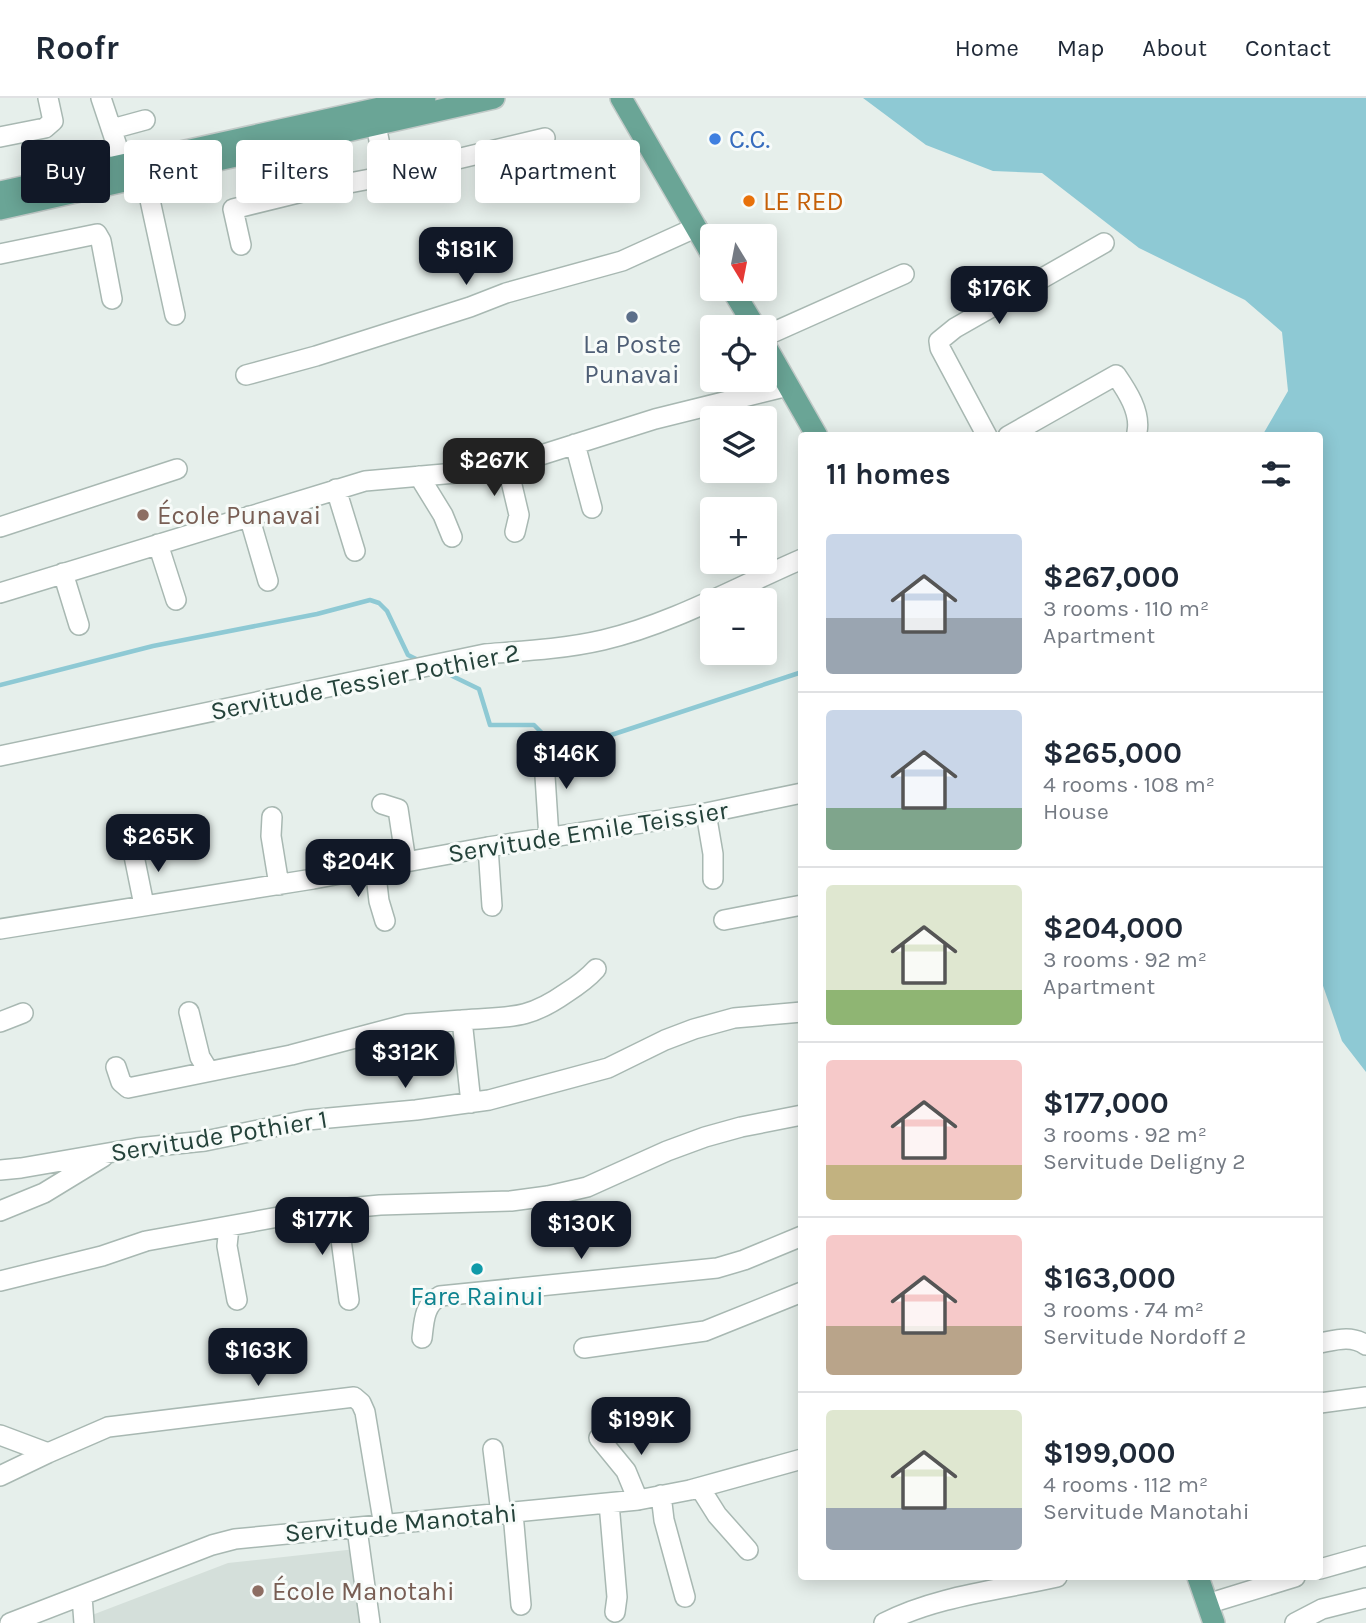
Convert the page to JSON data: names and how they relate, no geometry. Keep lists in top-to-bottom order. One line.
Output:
{"streets":{"street":["Servitude Tessier Pothier 2","Servitude Emile Teissier","Servitude Pothier 1","Servitude Manotahi"]},"places":["C.C.","LE RED","La Poste Punavai","École Punavai","Fare Rainui","École Manotahi"],"north":"bottom","page":{"header":"Roofr","nav":["Home","Map","About","Contact"],"chip":["Buy","Rent","Filters","New","Apartment"],"map_buttons":["+","−"],"price":["$181K","$176K","$267K","$146K","$265K","$204K","$312K","$177K","$130K","$163K","$199K"],"heading":"11 homes","list":[{"name":"$267,000","note":"3 rooms · 110 m² · Apartment"},{"name":"$265,000","note":"4 rooms · 108 m² · House"},{"name":"$204,000","note":"3 rooms · 92 m² · Apartment"},{"name":"$177,000","note":"3 rooms · 92 m² · Servitude Deligny 2"},{"name":"$163,000","note":"3 rooms · 74 m² · Servitude Nordoff 2"},{"name":"$199,000","note":"4 rooms · 112 m² · Servitude Manotahi"}]}}
